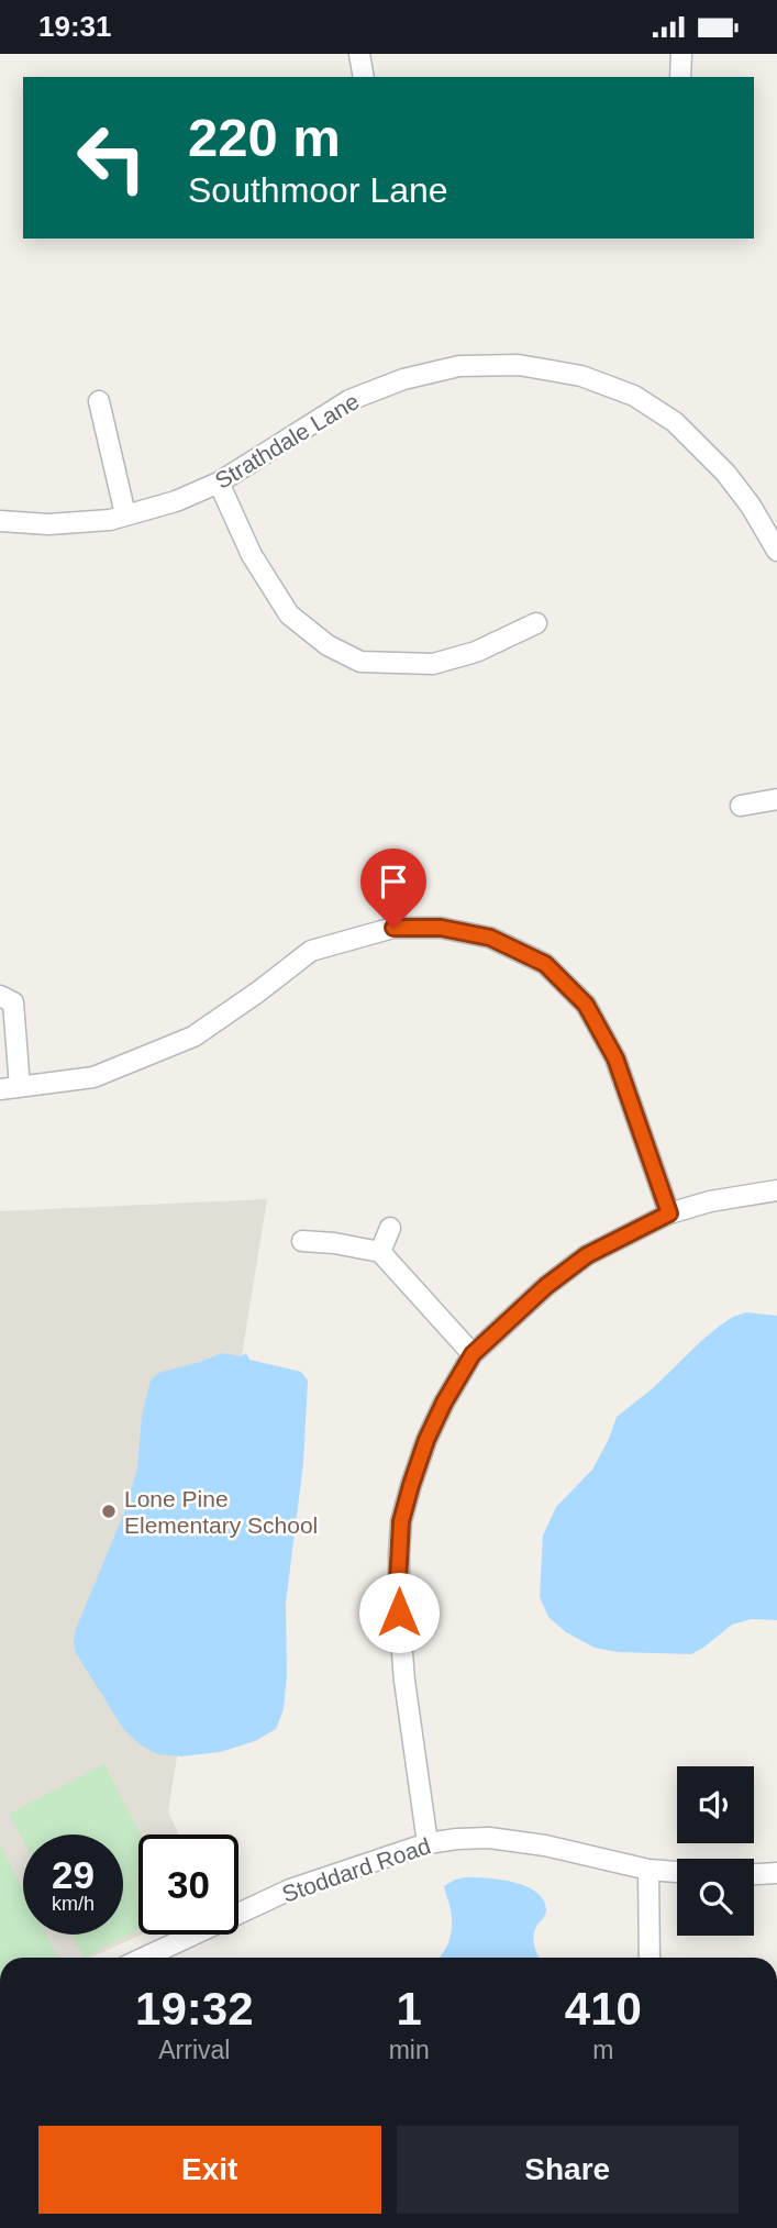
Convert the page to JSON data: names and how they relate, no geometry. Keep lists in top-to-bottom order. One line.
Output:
{"streets":{"street":["Strathdale Lane","Stoddard Road"]},"places":["Lone Pine Elementary School"],"page":{"status":"19:31","turn":["220 m","Southmoor Lane"],"speed":"29 km/h","limit":"30","eta":["19:32","Arrival","1","min","410","m"],"buttons":["Exit","Share"]}}
